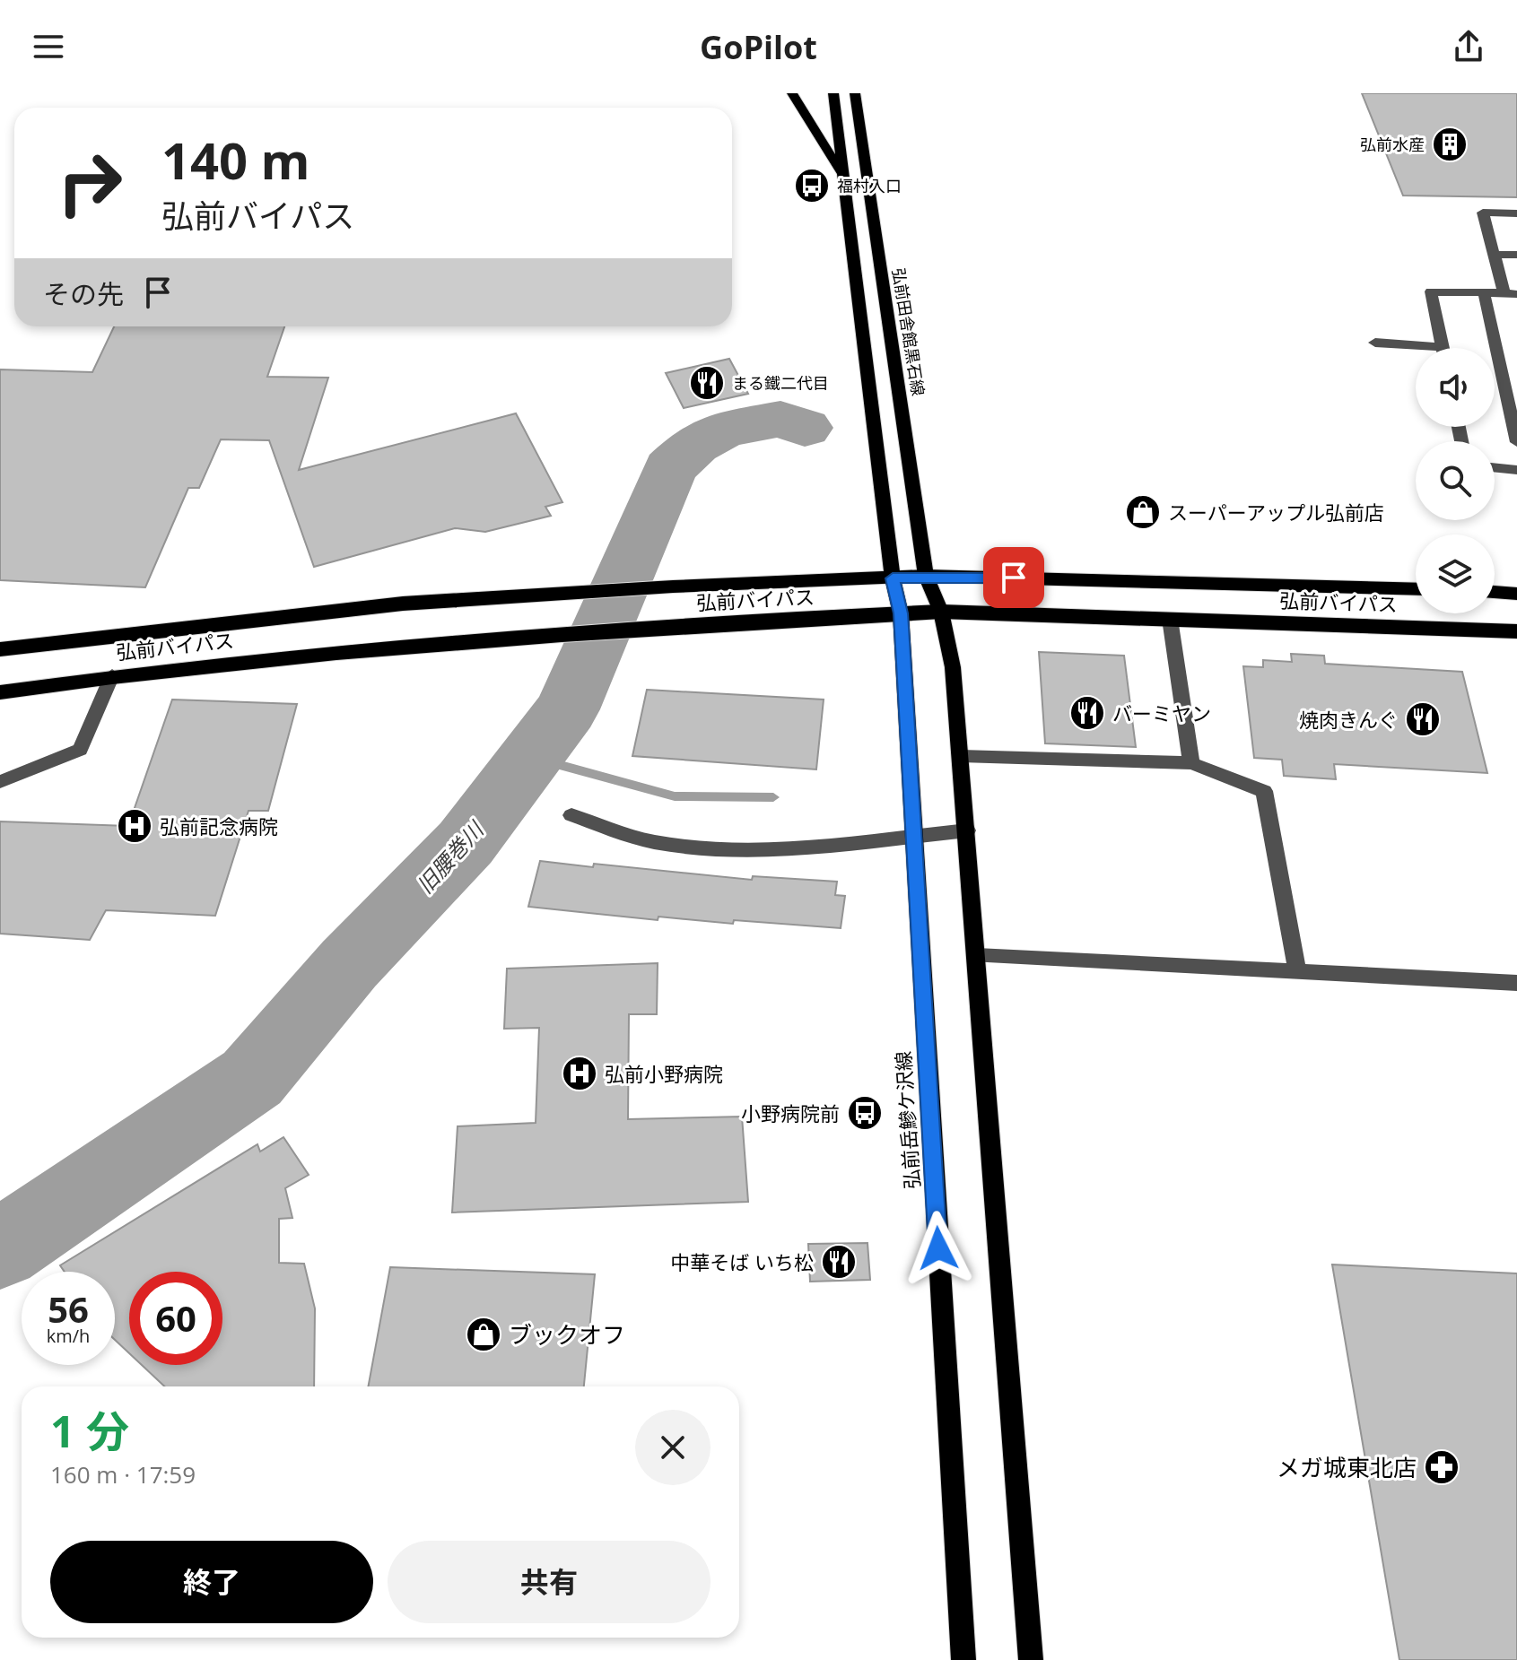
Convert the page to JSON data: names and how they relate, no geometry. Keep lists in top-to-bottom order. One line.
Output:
{"streets":{"highway":["弘前バイパス"],"main road":["弘前田舎館黒石線","弘前岳鰺ケ沢線"]},"crossings":[["弘前田舎館黒石線","弘前バイパス"],["弘前バイパス","弘前岳鰺ケ沢線"]],"water":["旧腰巻川"],"places":{"building":["弘前水産"],"bus stop":["福村入口","小野病院前"],"restaurant":["まる鐵二代目","バーミヤン","焼肉きんぐ","中華そば いち松"],"shop":["スーパーアップル弘前店","ブックオフ"],"hospital":["弘前記念病院","弘前小野病院"],"pharmacy":["メガ城東北店"]},"page":{"header":"GoPilot","turn":["140 m","弘前バイパス"],"then":"その先","speed":"56 km/h","limit":"60","heading":["1 分","160 m · 17:59"],"buttons":["終了","共有"]}}
